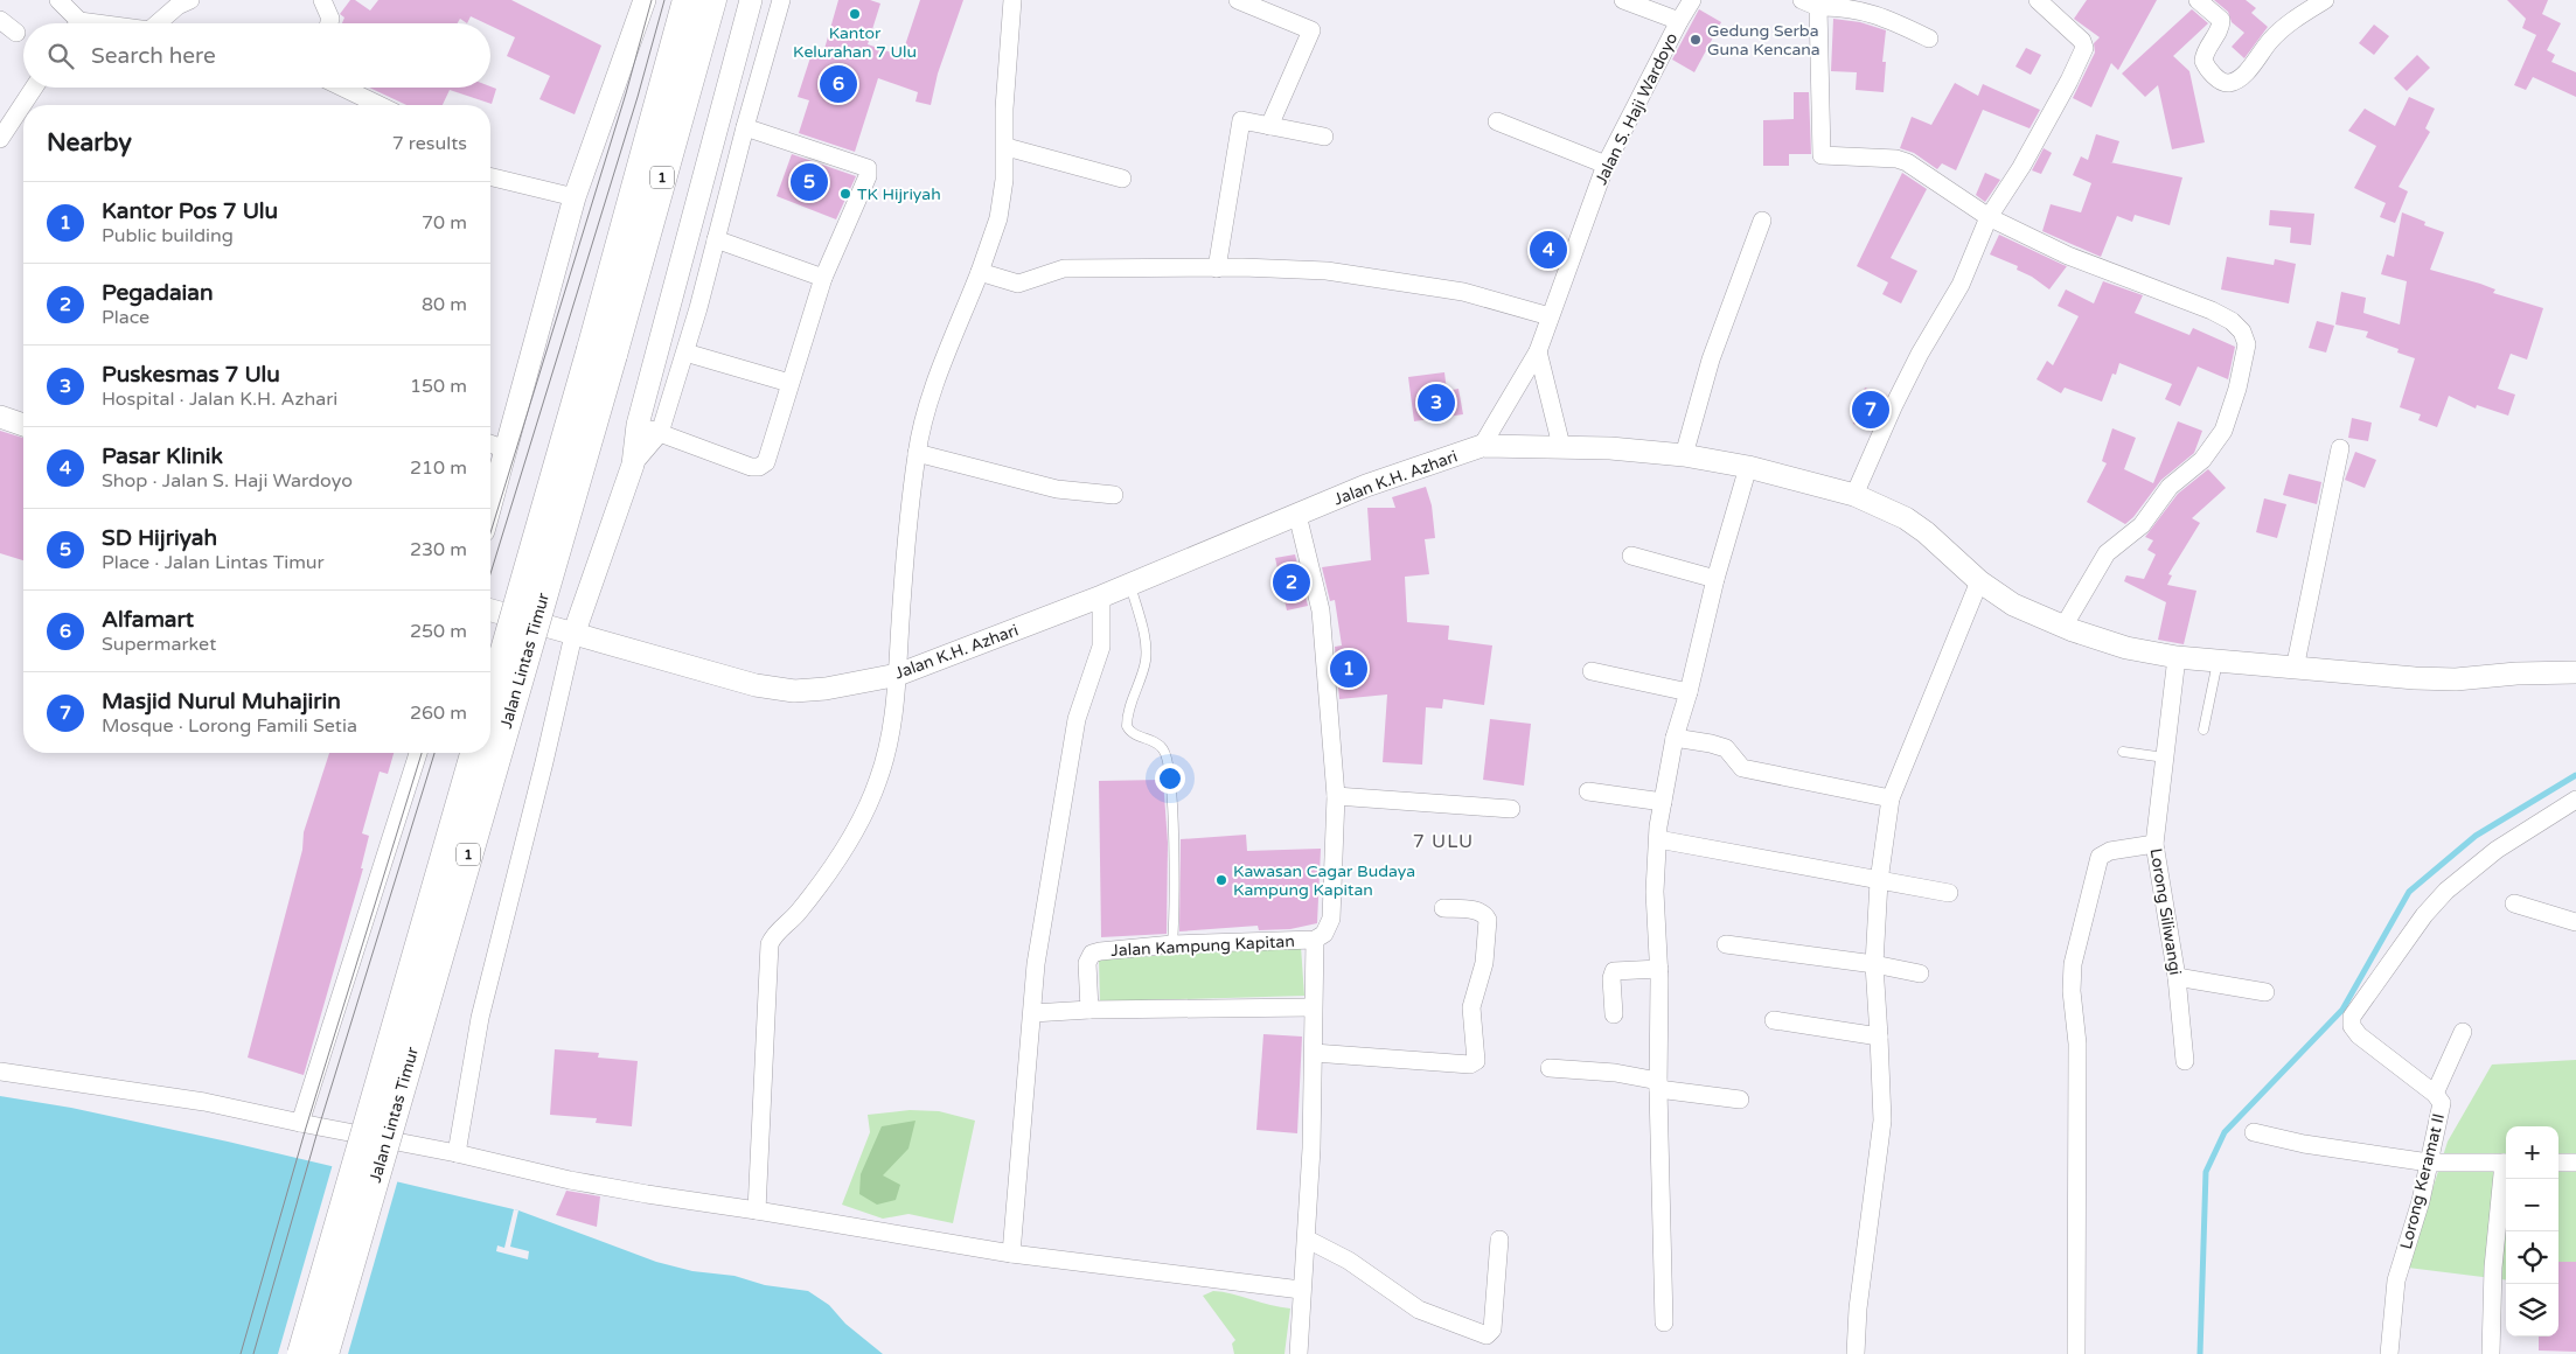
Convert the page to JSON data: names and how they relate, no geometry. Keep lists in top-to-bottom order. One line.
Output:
{"streets":{"highway":["1","Jalan Lintas Timur"],"street":["Jalan S. Haji Wardoyo","Jalan K.H. Azhari","Lorong Siliwangi","Jalan Kampung Kapitan","Lorong Keramat II"]},"crossings":[["Jalan S. Haji Wardoyo","Jalan K.H. Azhari"],["Jalan K.H. Azhari","Lorong Siliwangi"],["Jalan K.H. Azhari","Jalan Kampung Kapitan"]],"districts":["7 ULU"],"places":["Kantor Kelurahan 7 Ulu","Gedung Serba Guna Kencana","TK Hijriyah","Kawasan Cagar Budaya Kampung Kapitan"],"page":{"search":"Search here","pins":["6","5","4","3","7","2","1"],"heading":["Nearby","7 results"],"list":[{"mark":"1","name":"Kantor Pos 7 Ulu","note":"Public building","value":"70 m"},{"mark":"2","name":"Pegadaian","note":"Place","value":"80 m"},{"mark":"3","name":"Puskesmas 7 Ulu","note":"Hospital · Jalan K.H. Azhari","value":"150 m"},{"mark":"4","name":"Pasar Klinik","note":"Shop · Jalan S. Haji Wardoyo","value":"210 m"},{"mark":"5","name":"SD Hijriyah","note":"Place · Jalan Lintas Timur","value":"230 m"},{"mark":"6","name":"Alfamart","note":"Supermarket","value":"250 m"},{"mark":"7","name":"Masjid Nurul Muhajirin","note":"Mosque · Lorong Famili Setia","value":"260 m"}],"map_buttons":["+","−"]}}
